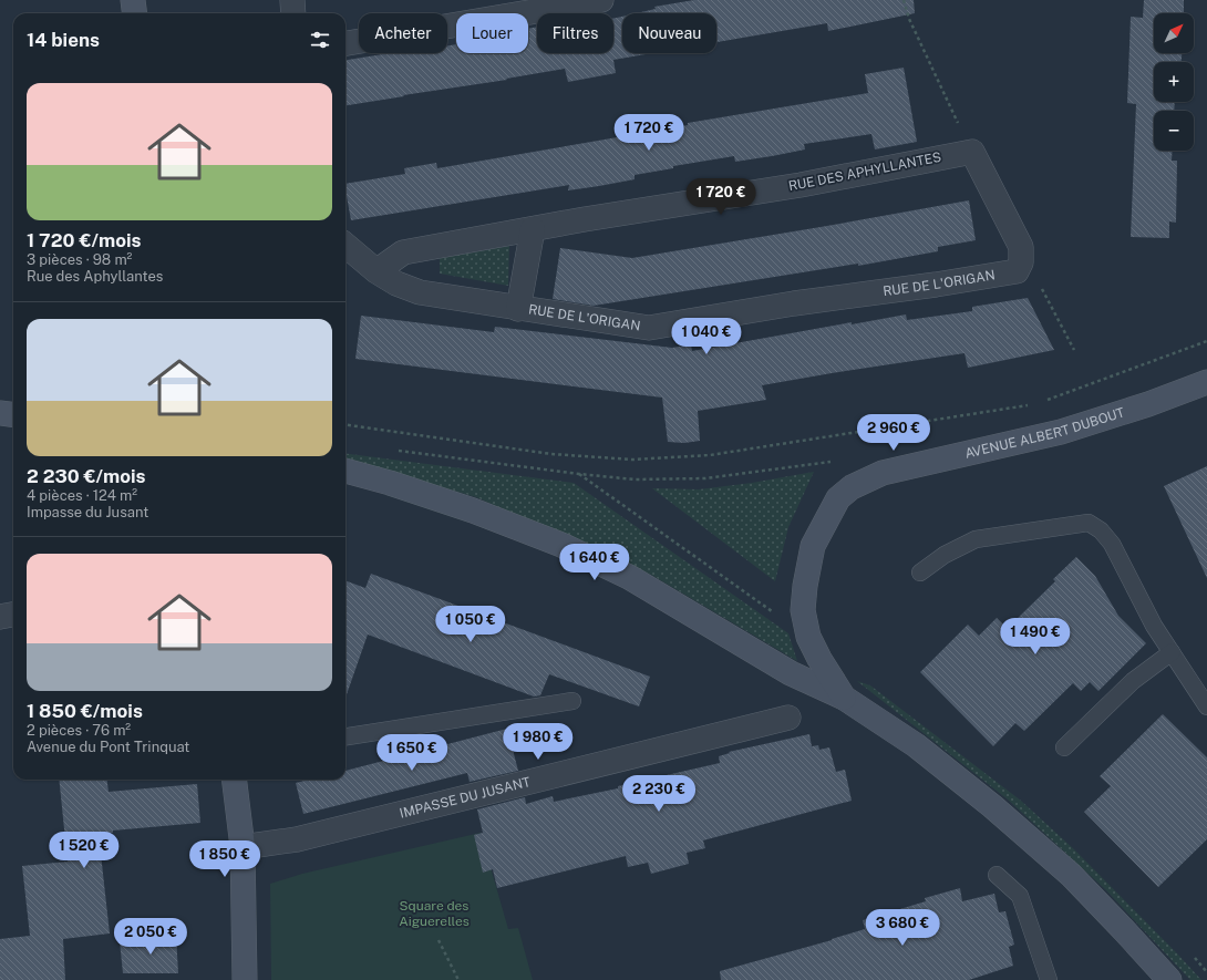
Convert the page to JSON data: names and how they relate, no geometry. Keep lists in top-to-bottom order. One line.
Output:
{"streets":{"main road":["AVENUE ALBERT DUBOUT"],"street":["RUE DES APHYLLANTES","RUE DE L'ORIGAN","IMPASSE DU JUSANT"]},"crossings":[["RUE DES APHYLLANTES","RUE DE L'ORIGAN"]],"parks":["Square des Aiguerelles"],"north":"top right","page":{"map_buttons":["+","−"],"chip":["Acheter","Louer","Filtres","Nouveau"],"heading":"14 biens","list":[{"name":"1 720 €/mois","note":"3 pièces · 98 m² · Rue des Aphyllantes"},{"name":"2 230 €/mois","note":"4 pièces · 124 m² · Impasse du Jusant"},{"name":"1 850 €/mois","note":"2 pièces · 76 m² · Avenue du Pont Trinquat"}],"price":["1 720 €","1 720 €","1 040 €","2 960 €","1 640 €","1 050 €","1 490 €","1 980 €","1 650 €","2 230 €","1 520 €","1 850 €","3 680 €","2 050 €"]}}
